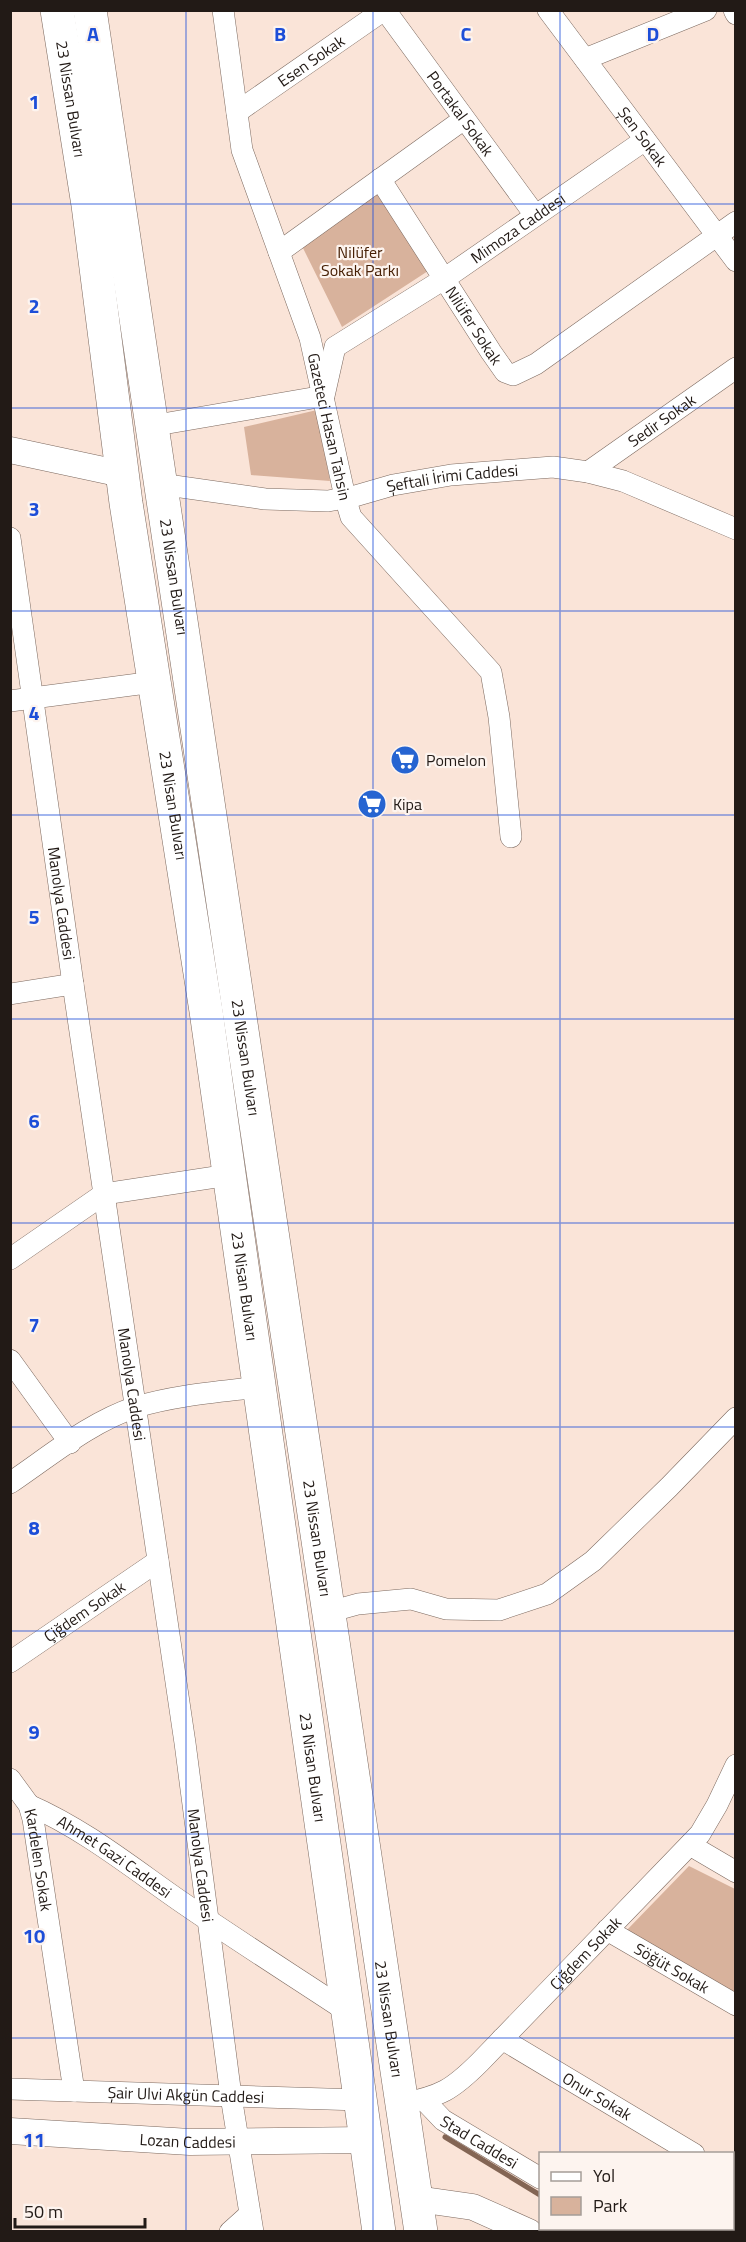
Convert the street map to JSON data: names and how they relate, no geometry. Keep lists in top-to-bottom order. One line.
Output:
{"streets":{"highway":["23 Nissan Bulvarı","23 Nisan Bulvarı"],"street":["Esen Sokak","Portakal Sokak","Şen Sokak","Mimoza Caddesi","Nilüfer Sokak","Sedir Sokak","Gazeteci Hasan Tahsin","Şeftali İrimi Caddesi","Manolya Caddesi","Çiğdem Sokak","Ahmet Gazi Caddesi","Kardelen Sokak","Söğüt Sokak","Şair Ulvi Akgün Caddesi","Onur Sokak","Lozan Caddesi","Stad Caddesi"]},"crossings":[["Esen Sokak","Portakal Sokak"],["Esen Sokak","Gazeteci Hasan Tahsin"],["23 Nissan Bulvarı","Şeftali İrimi Caddesi"],["23 Nissan Bulvarı","23 Nisan Bulvarı"],["23 Nissan Bulvarı","Çiğdem Sokak"],["23 Nissan Bulvarı","Stad Caddesi"],["Portakal Sokak","Mimoza Caddesi"],["Şen Sokak","Mimoza Caddesi"],["Şen Sokak","Nilüfer Sokak"],["Mimoza Caddesi","Nilüfer Sokak"],["Mimoza Caddesi","Gazeteci Hasan Tahsin"],["Sedir Sokak","Şeftali İrimi Caddesi"],["Gazeteci Hasan Tahsin","Şeftali İrimi Caddesi"],["23 Nisan Bulvarı","Ahmet Gazi Caddesi"],["23 Nisan Bulvarı","Şair Ulvi Akgün Caddesi"],["23 Nisan Bulvarı","Lozan Caddesi"],["Manolya Caddesi","Çiğdem Sokak"],["Manolya Caddesi","Ahmet Gazi Caddesi"],["Manolya Caddesi","Şair Ulvi Akgün Caddesi"],["Manolya Caddesi","Lozan Caddesi"],["Çiğdem Sokak","Söğüt Sokak"],["Çiğdem Sokak","Onur Sokak"],["Çiğdem Sokak","Stad Caddesi"],["Ahmet Gazi Caddesi","Kardelen Sokak"],["Kardelen Sokak","Şair Ulvi Akgün Caddesi"]],"parks":["Nilüfer Sokak Parkı"],"places":{"supermarket":["Pomelon","Kipa"]},"legend":["Yol","Park"],"scale_bar":"50 m","grid":{"columns":["A","B","C","D"],"rows":["1","2","3","4","5","6","7","8","9","10","11"]}}
